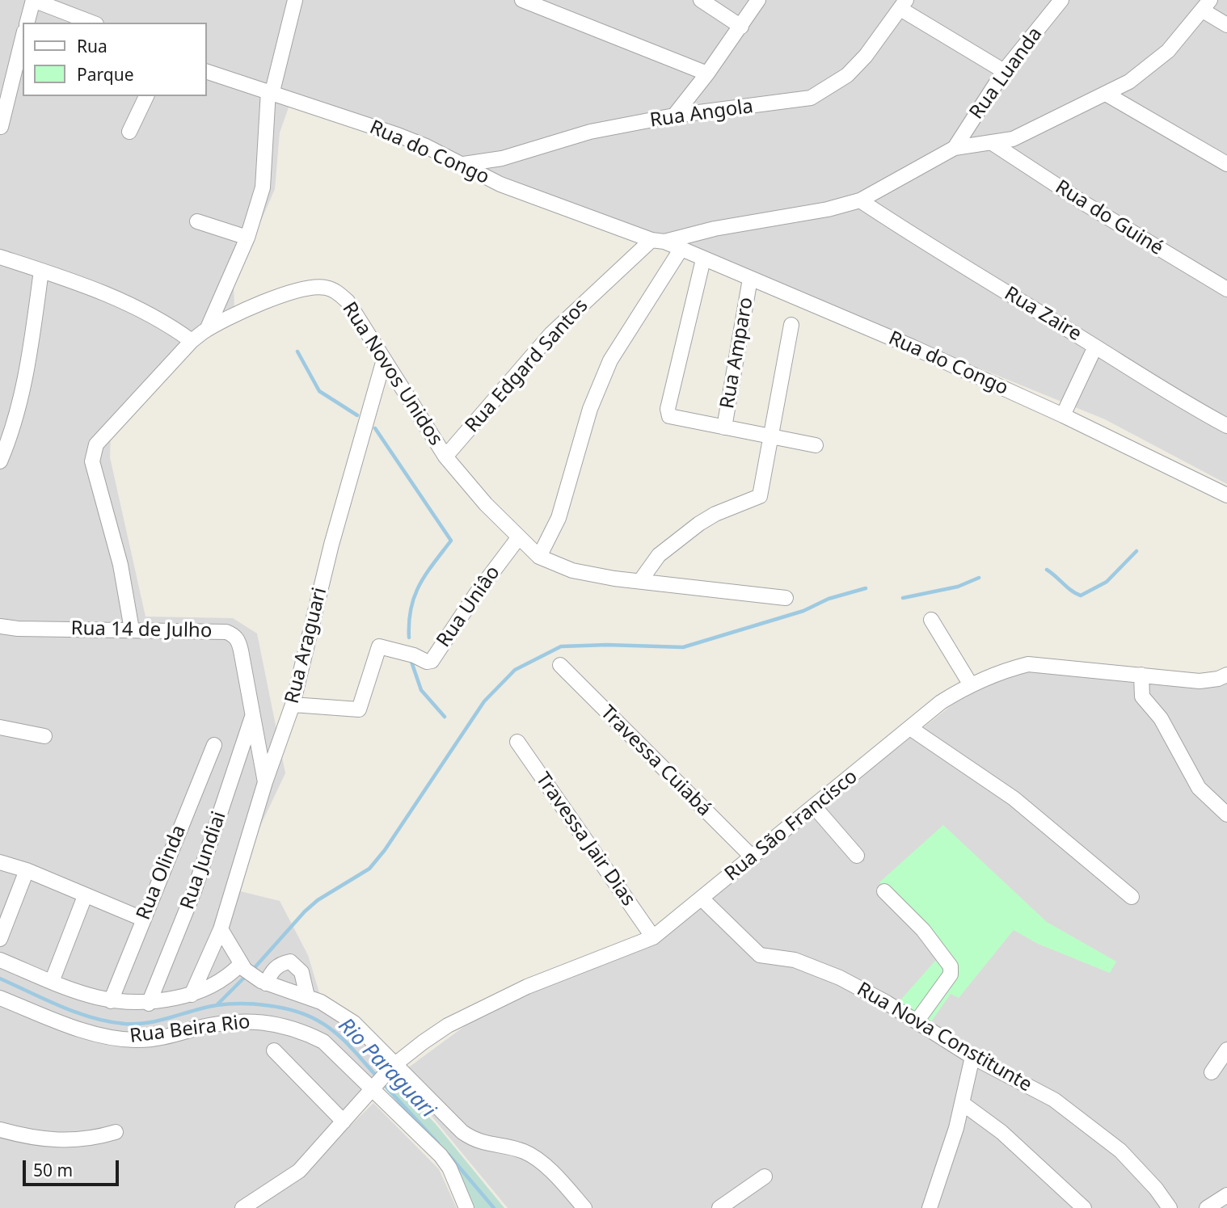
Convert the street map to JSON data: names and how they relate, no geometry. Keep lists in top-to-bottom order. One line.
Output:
{"streets":{"street":["Rua Luanda","Rua Angola","Rua do Congo","Rua do Guiné","Rua Zaire","Rua Amparo","Rua Edgard Santos","Rua Novos Unidos","Rua Uniâo","Rua 14 de Julho","Rua Araguari","Travessa Cuiabá","Rua São Francisco","Travessa Jair Dias","Rua Jundiai","Rua Olinda","Rua Beira Rio","Rua Nova Constitunte"]},"crossings":[["Rua Angola","Rua do Congo"],["Rua do Congo","Rua Amparo"],["Rua do Congo","Rua Edgard Santos"],["Rua Edgard Santos","Rua Novos Unidos"],["Rua Novos Unidos","Rua Uniâo"],["Rua Novos Unidos","Rua 14 de Julho"],["Rua Novos Unidos","Rua Araguari"],["Rua Uniâo","Rua Araguari"],["Rua 14 de Julho","Rua Araguari"],["Rua 14 de Julho","Rua Jundiai"],["Rua Araguari","Rua Beira Rio"],["Travessa Cuiabá","Rua São Francisco"],["Rua São Francisco","Travessa Jair Dias"],["Rua São Francisco","Rua Beira Rio"],["Rua São Francisco","Rua Nova Constitunte"],["Rua Jundiai","Rua Beira Rio"],["Rua Olinda","Rua Beira Rio"]],"water":["Rio Paraguari"],"legend":["Rua","Parque"],"scale_bar":"50 m"}
